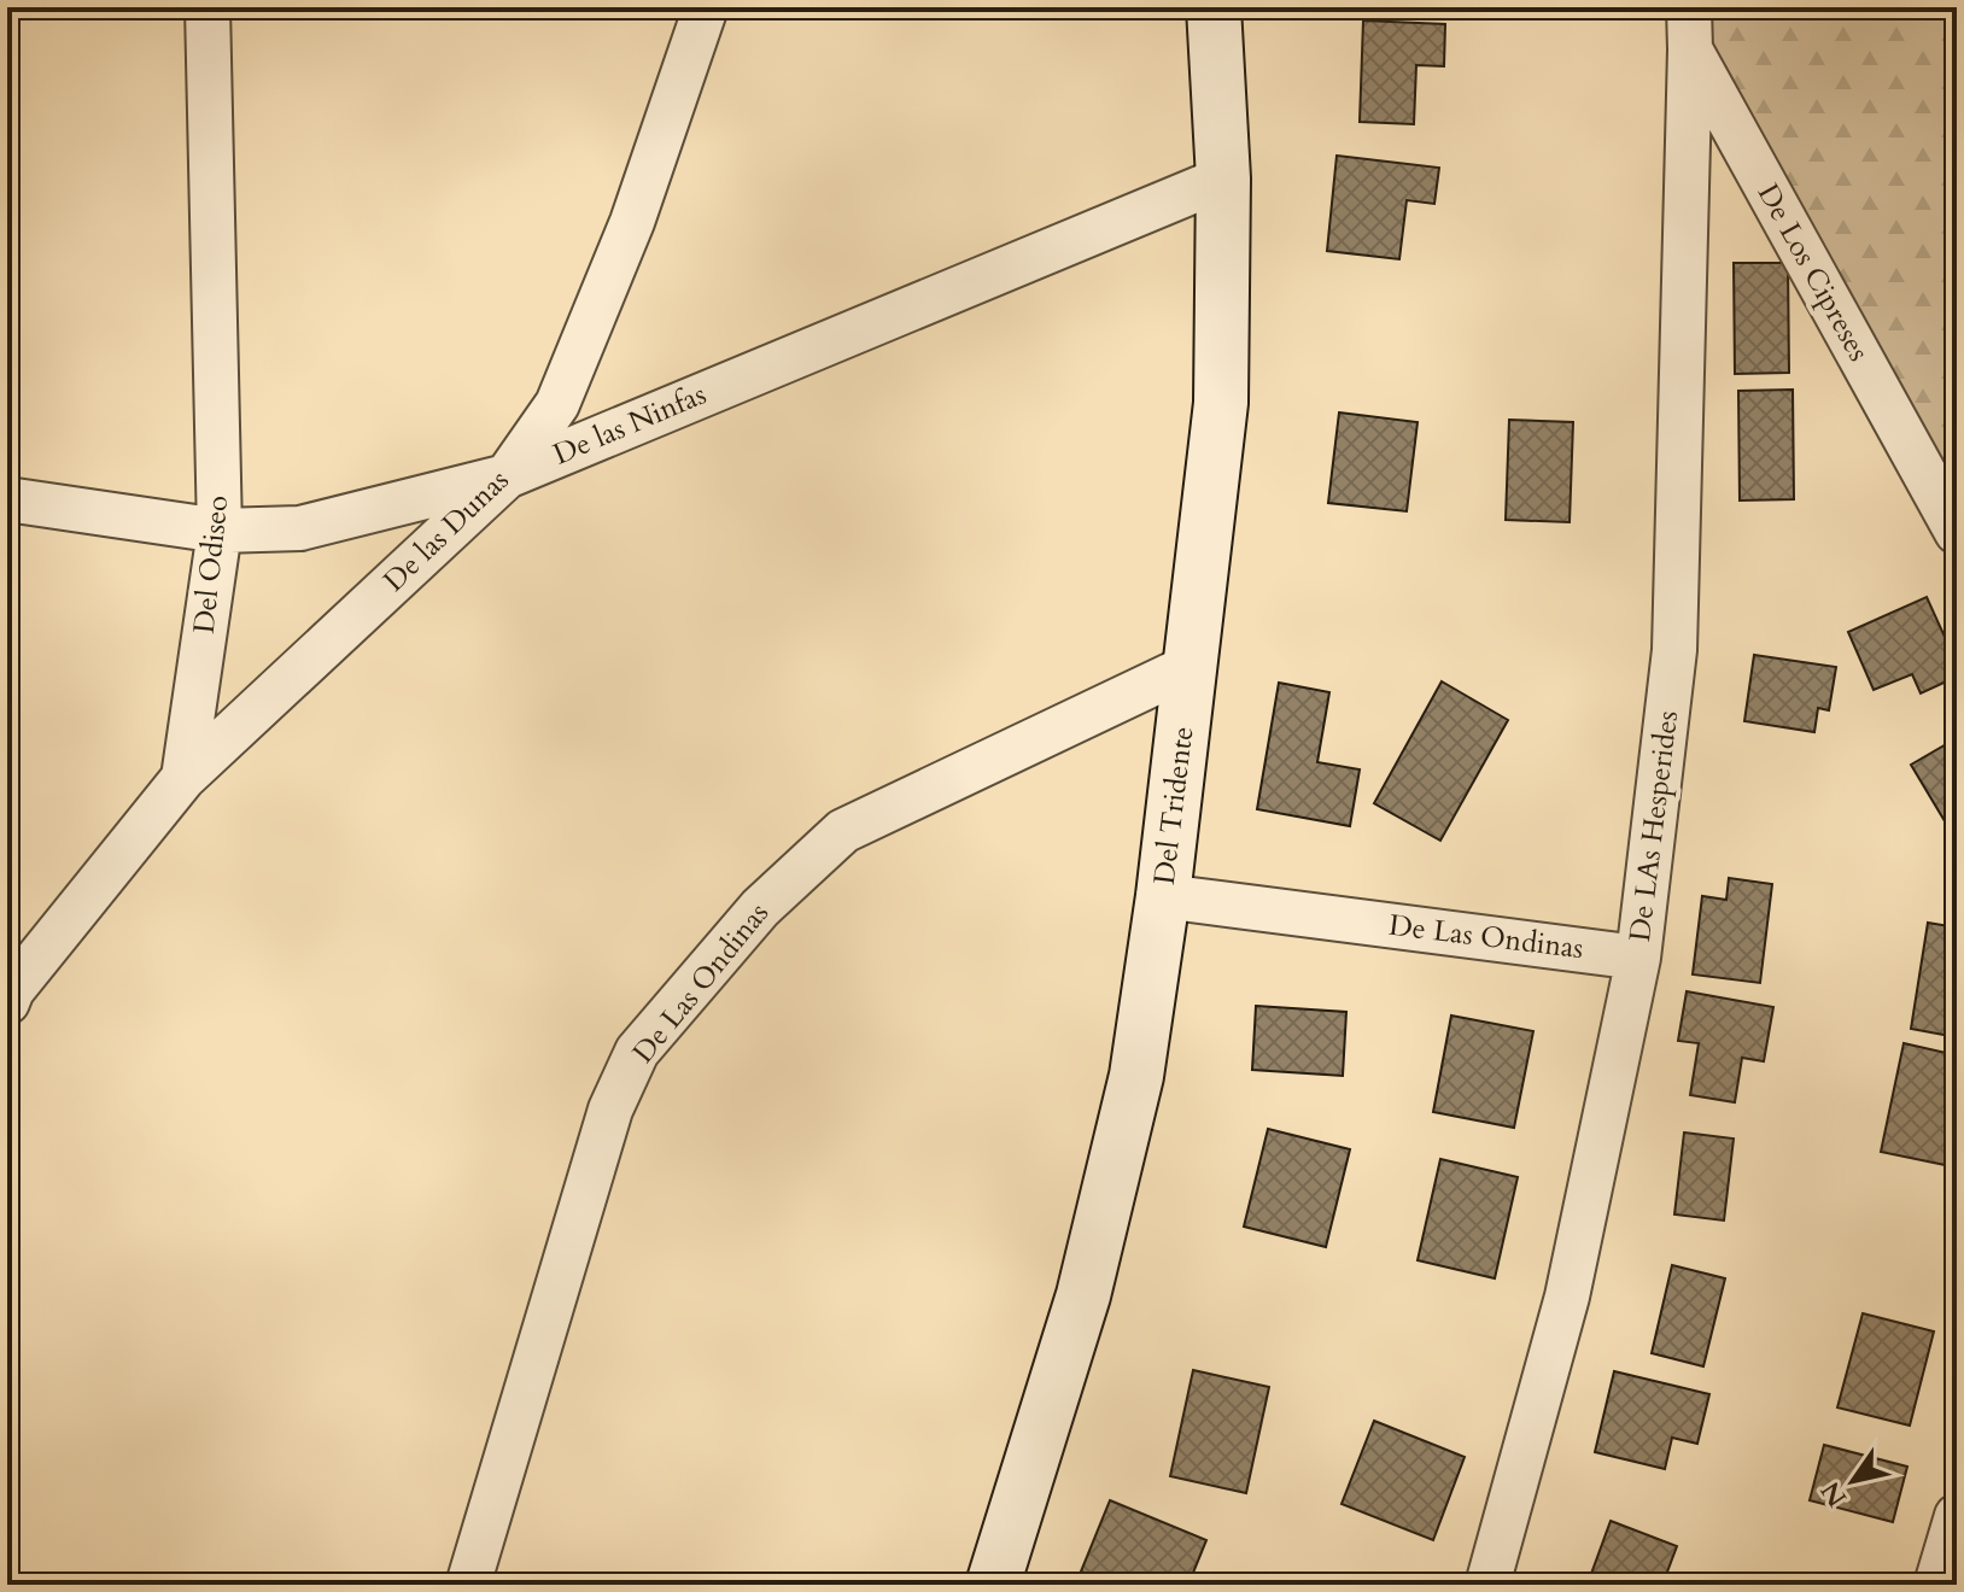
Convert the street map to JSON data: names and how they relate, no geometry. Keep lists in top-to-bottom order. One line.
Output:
{"streets":{"main road":["Del Tridente"],"street":["De Los Cipreses","De las Ninfas","De las Dunas","Del Odiseo","De LAs Hesperides","De Las Ondinas"]},"crossings":[["De Los Cipreses","De LAs Hesperides"],["De las Ninfas","De las Dunas"],["De las Ninfas","Del Odiseo"],["De las Ninfas","Del Tridente"],["De las Dunas","Del Odiseo"],["Del Tridente","De Las Ondinas"],["De LAs Hesperides","De Las Ondinas"]],"north":"bottom left"}
